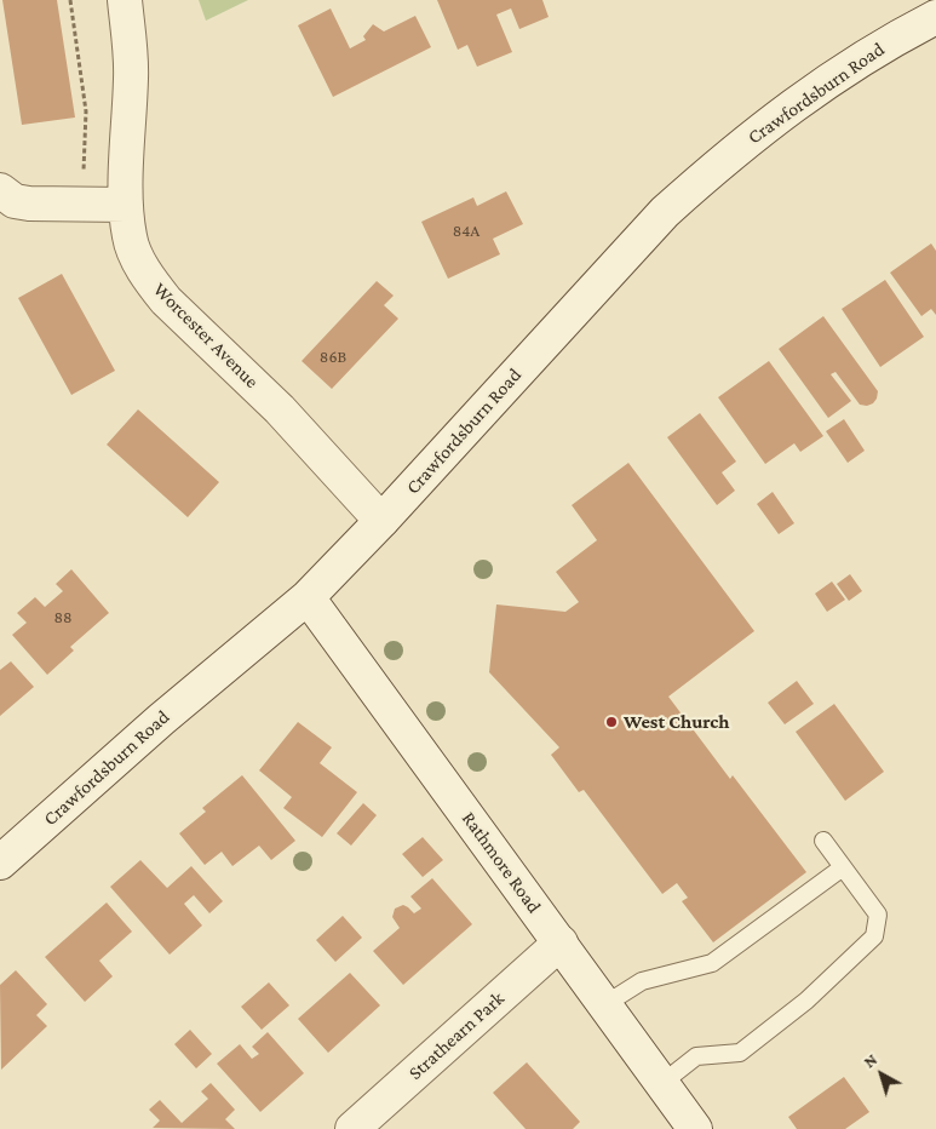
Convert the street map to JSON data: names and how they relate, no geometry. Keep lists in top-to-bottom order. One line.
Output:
{"streets":{"street":["Crawfordsburn Road","Worcester Avenue","Rathmore Road","Strathearn Park"]},"crossings":[["Crawfordsburn Road","Worcester Avenue"],["Crawfordsburn Road","Rathmore Road"],["Rathmore Road","Strathearn Park"]],"places":["West Church"],"house_numbers":["84A","86B","88"],"north":"top left"}
